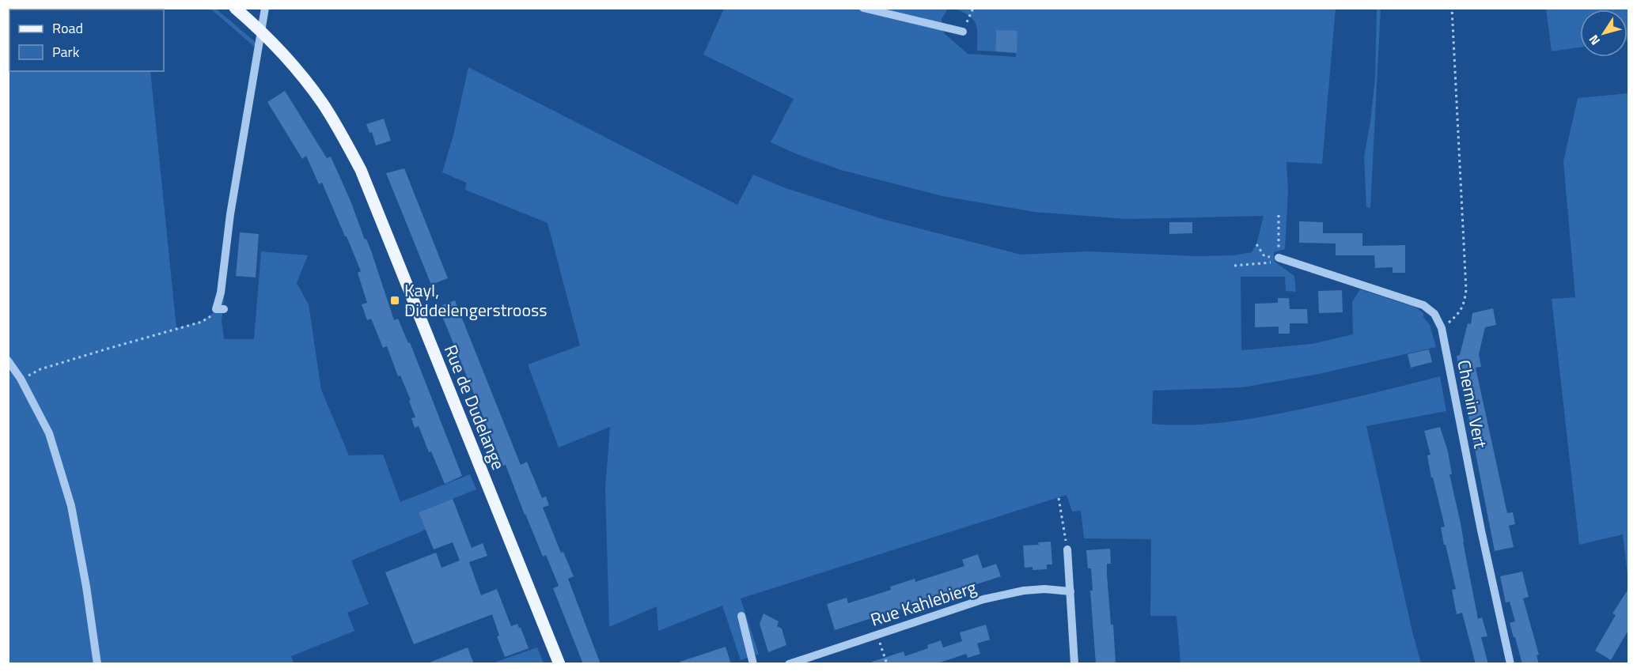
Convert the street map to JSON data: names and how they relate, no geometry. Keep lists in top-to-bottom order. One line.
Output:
{"streets":{"main road":["Rue de Dudelange"],"street":["Chemin Vert","Rue Kahlebierg"]},"places":{"transit":["Kayl, Diddelengerstrooss"]},"legend":["Road","Park"],"north":"bottom left"}
